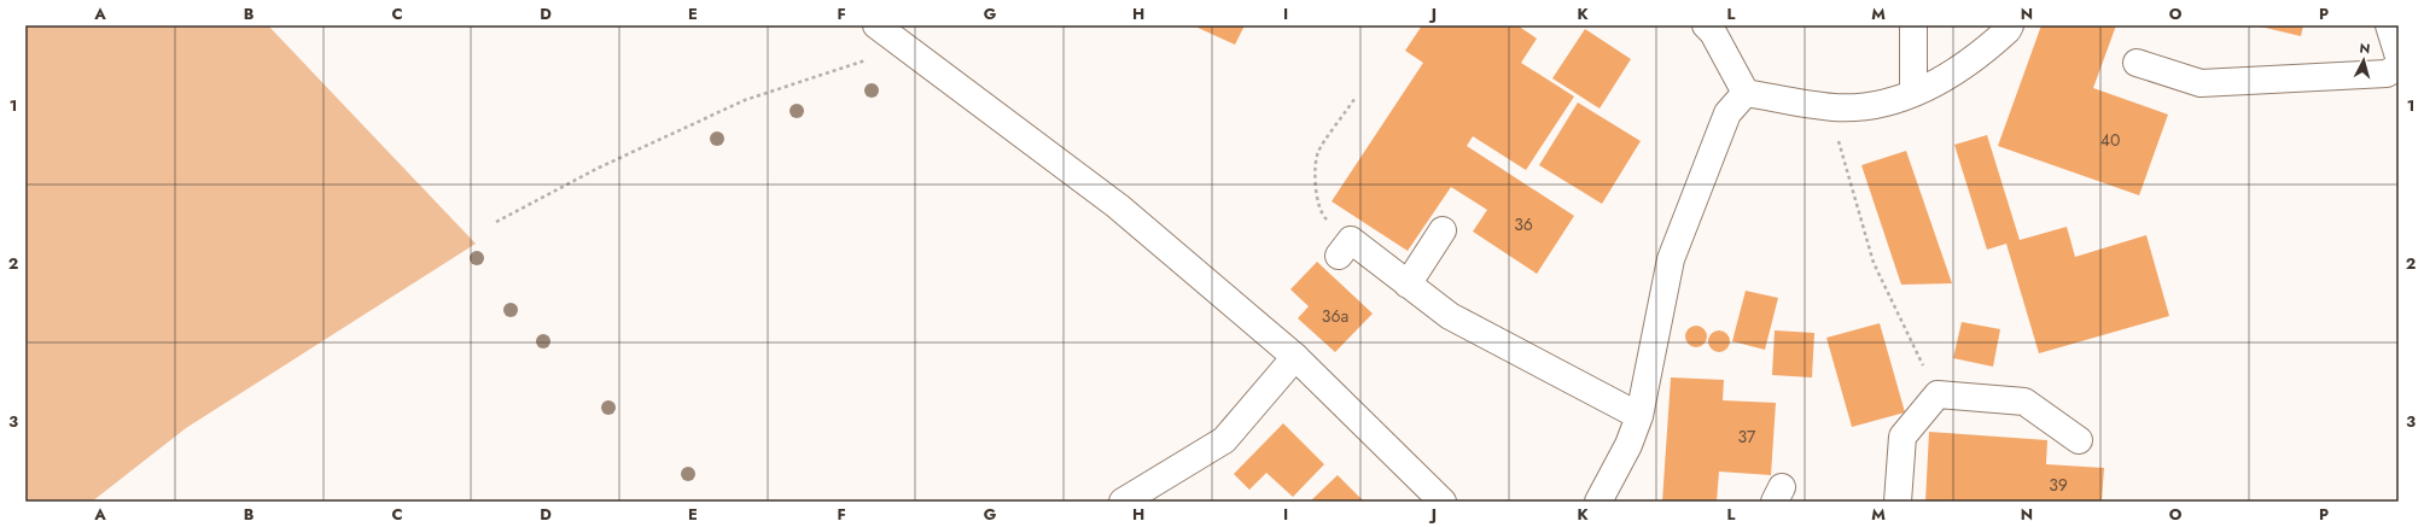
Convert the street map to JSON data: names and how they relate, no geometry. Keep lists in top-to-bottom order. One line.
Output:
{"house_numbers":["40","36","36a","37","39"],"north":"top","grid":{"columns":["A","B","C","D","E","F","G","H","I","J","K","L","M","N","O","P"],"rows":["1","2","3"]}}
